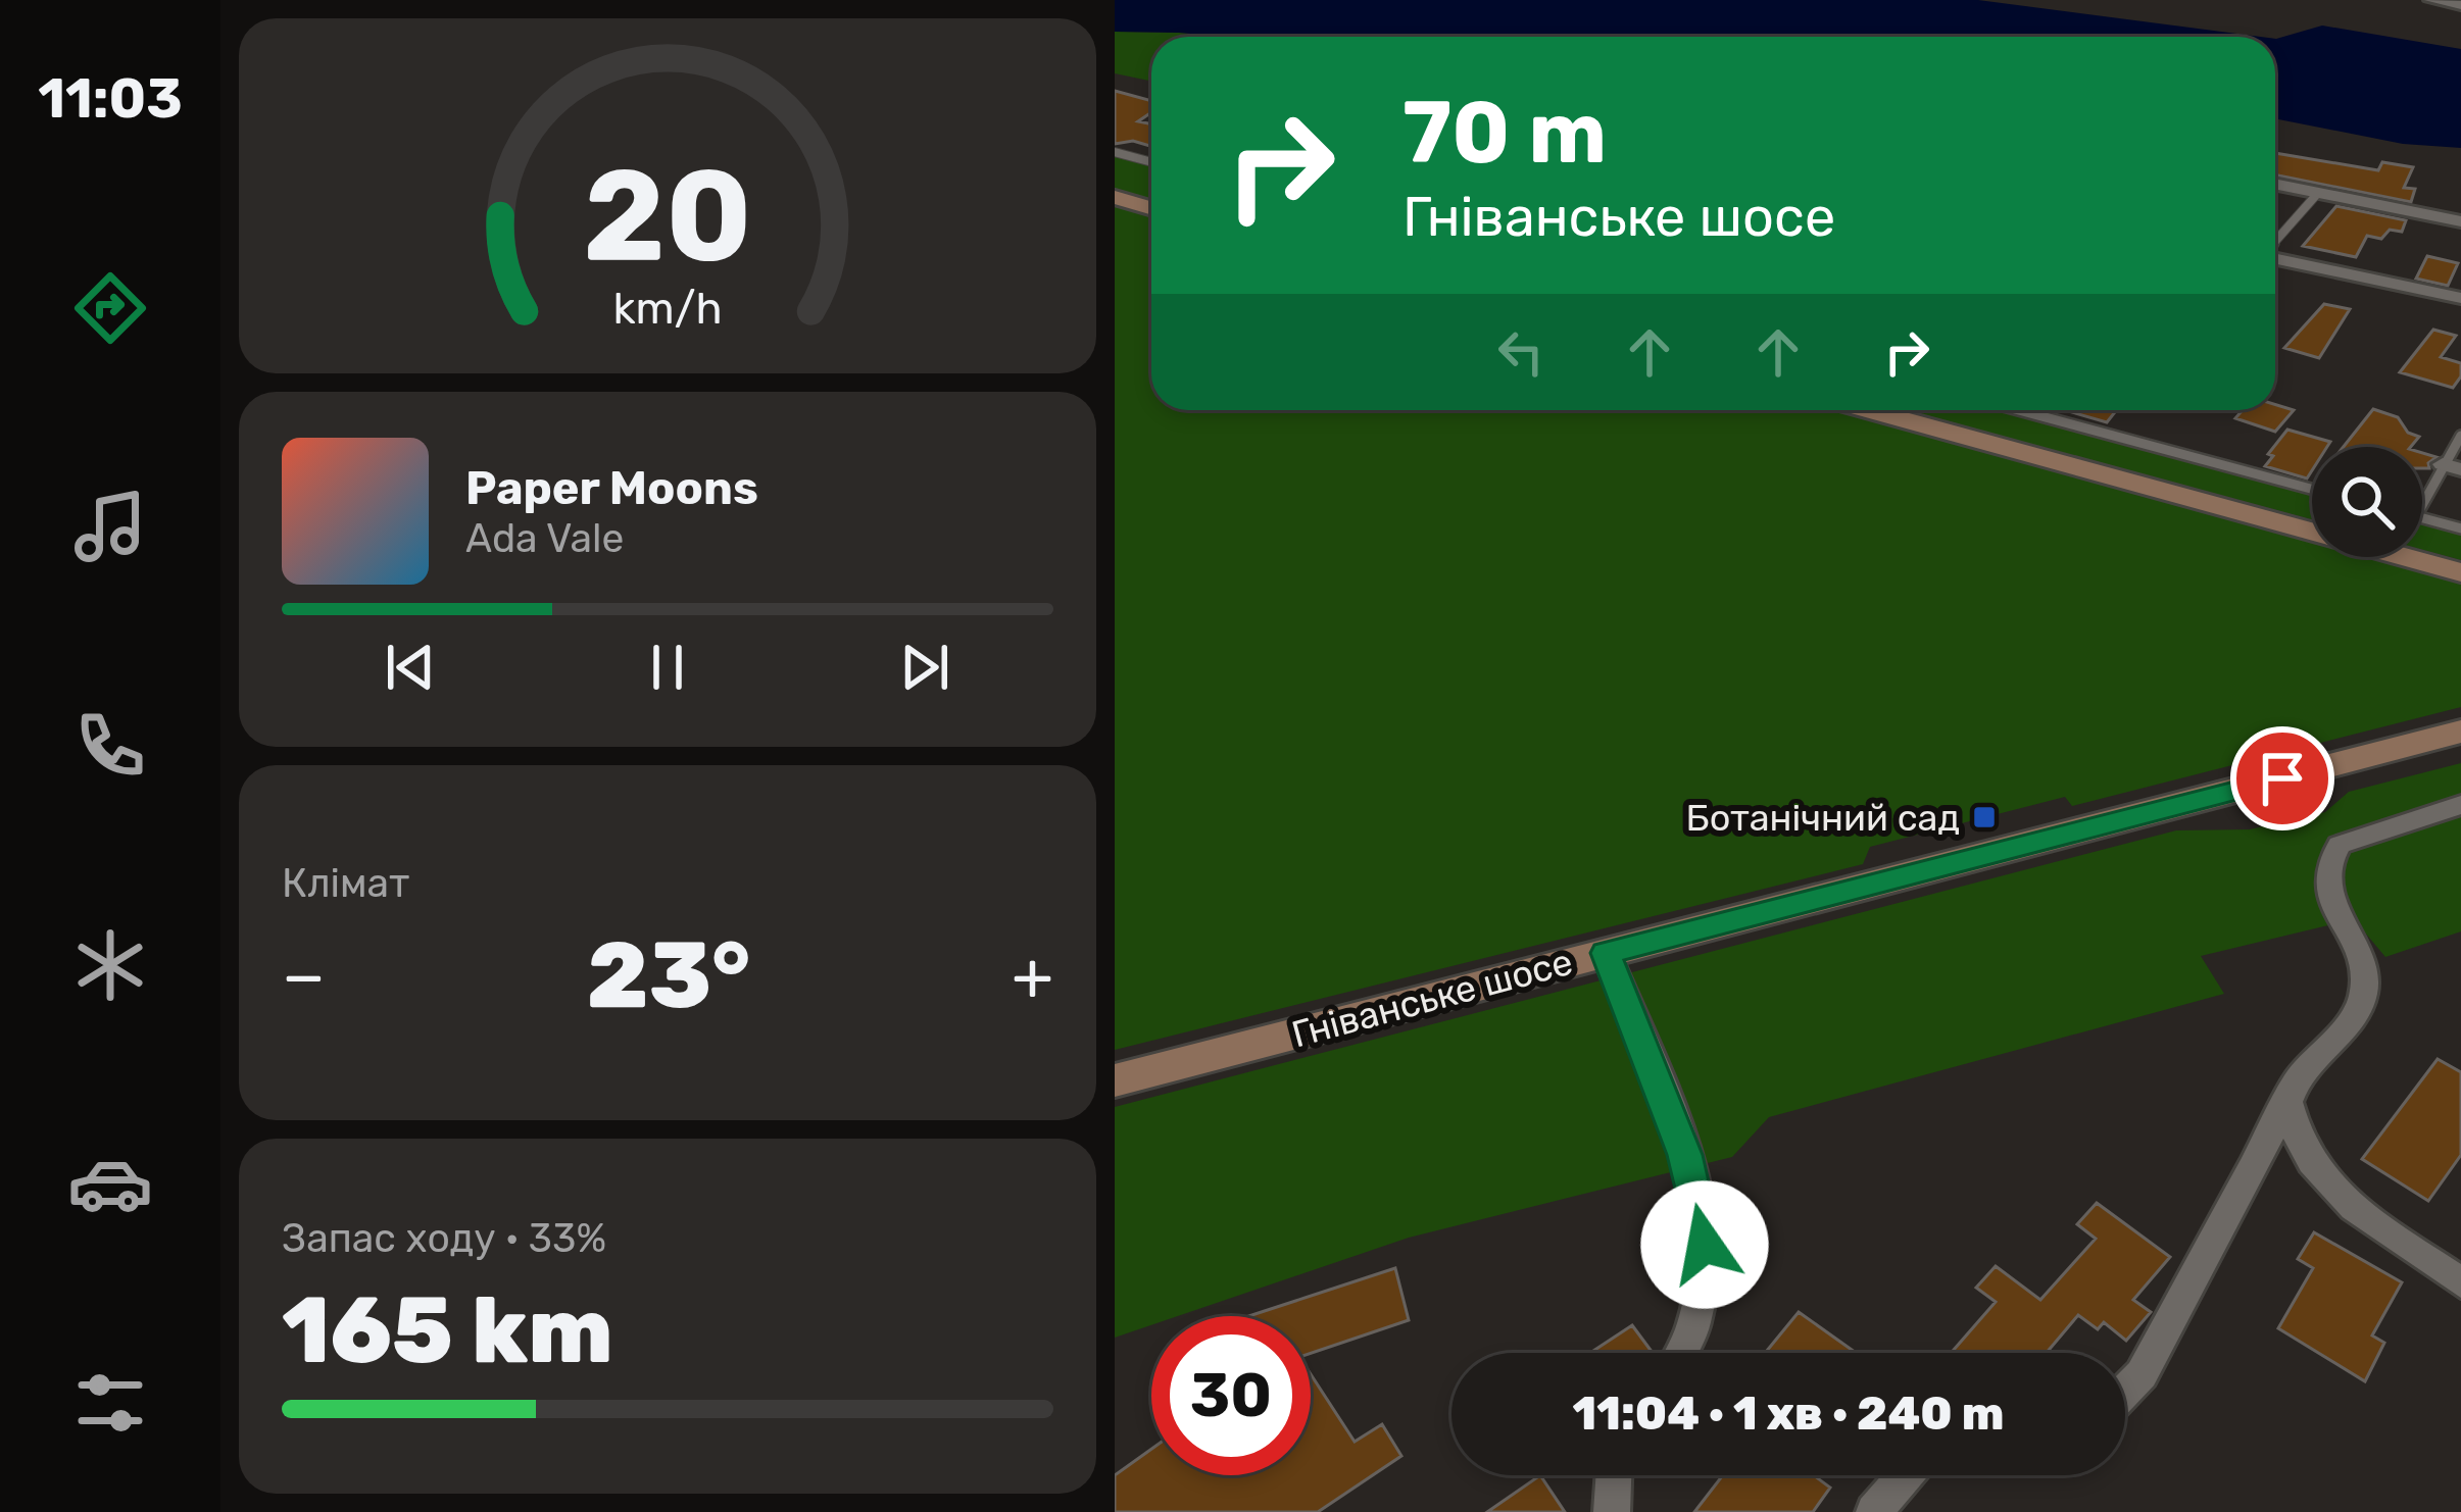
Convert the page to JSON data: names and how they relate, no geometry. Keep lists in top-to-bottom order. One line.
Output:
{"streets":{"main road":["Гніванське шосе"]},"places":{"transit":["Ботанічний сад"]},"page":{"tabs":"11:03","turn":["70 m","Гніванське шосе"],"song":["Paper Moons","Ada Vale"],"tile":["Клімат",["Запас ходу · 33%","165 km"]],"heat":["−","23°","+"],"limit":"30","trip":"11:04 · 1 хв · 240 m","gauge":["20","km/h"]}}
